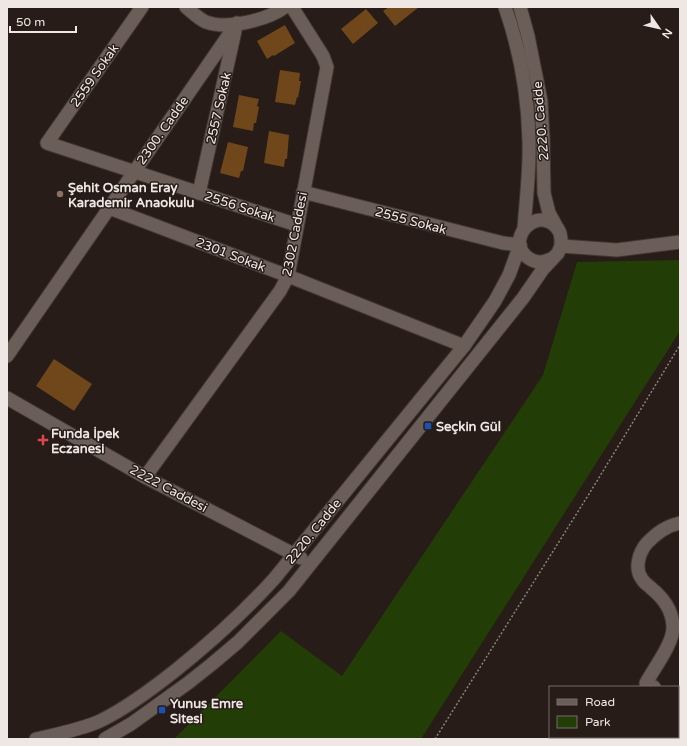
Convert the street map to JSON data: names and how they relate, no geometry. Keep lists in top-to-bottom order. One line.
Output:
{"streets":{"street":["2559 Sokak","2557 Sokak","2220. Cadde","2300. Cadde","2556 Sokak","2555 Sokak","2302 Caddesi","2301 Sokak","2222 Caddesi"]},"crossings":[["2559 Sokak","2556 Sokak"],["2557 Sokak","2300. Cadde"],["2557 Sokak","2556 Sokak"],["2220. Cadde","2555 Sokak"],["2220. Cadde","2301 Sokak"],["2220. Cadde","2222 Caddesi"],["2300. Cadde","2556 Sokak"],["2300. Cadde","2301 Sokak"],["2556 Sokak","2302 Caddesi"],["2555 Sokak","2302 Caddesi"],["2302 Caddesi","2301 Sokak"],["2302 Caddesi","2222 Caddesi"]],"places":{"other":["Şehit Osman Eray Karademir Anaokulu"],"transit":["Seçkin Gül","Yunus Emre Sitesi"],"health":["Funda İpek Eczanesi"]},"legend":["Road","Park"],"scale_bar":"50 m","north":"bottom right"}
